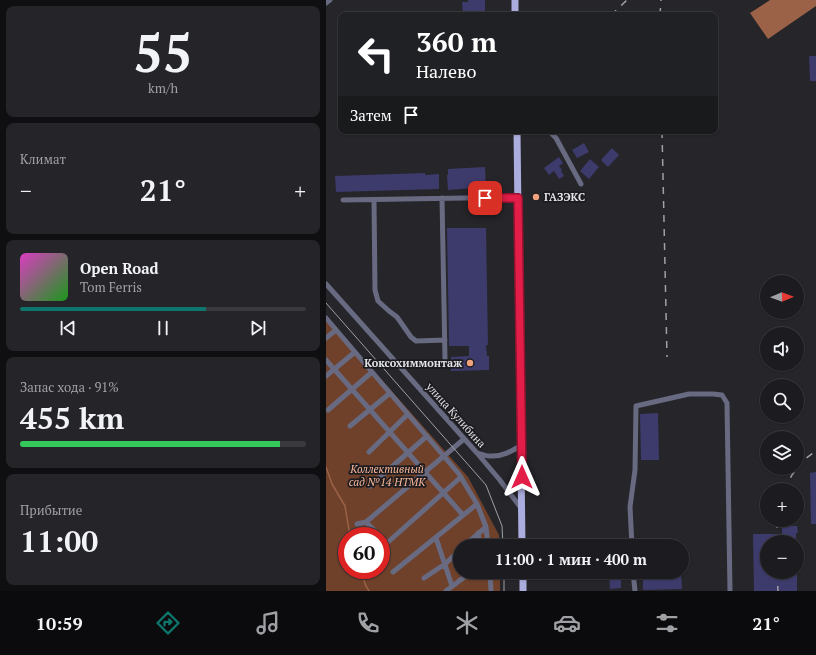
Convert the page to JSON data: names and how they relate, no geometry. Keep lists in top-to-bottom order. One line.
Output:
{"streets":{"street":["улица Кулибина"]},"parks":["Коллективный сад №14 НТМК"],"places":["ГАЗЭКС","Коксохиммонтаж"],"north":"right","page":{"tile":[["55","km/h"],"Климат",["Запас хода · 91%","455 km"],["Прибытие","11:00"]],"turn":["360 m","Налево"],"then":"Затем","heat":["−","21°","+"],"song":["Open Road","Tom Ferris"],"map_buttons":["+","−"],"limit":"60","trip":"11:00 · 1 мин · 400 m","tabs":["10:59","21°"]}}
